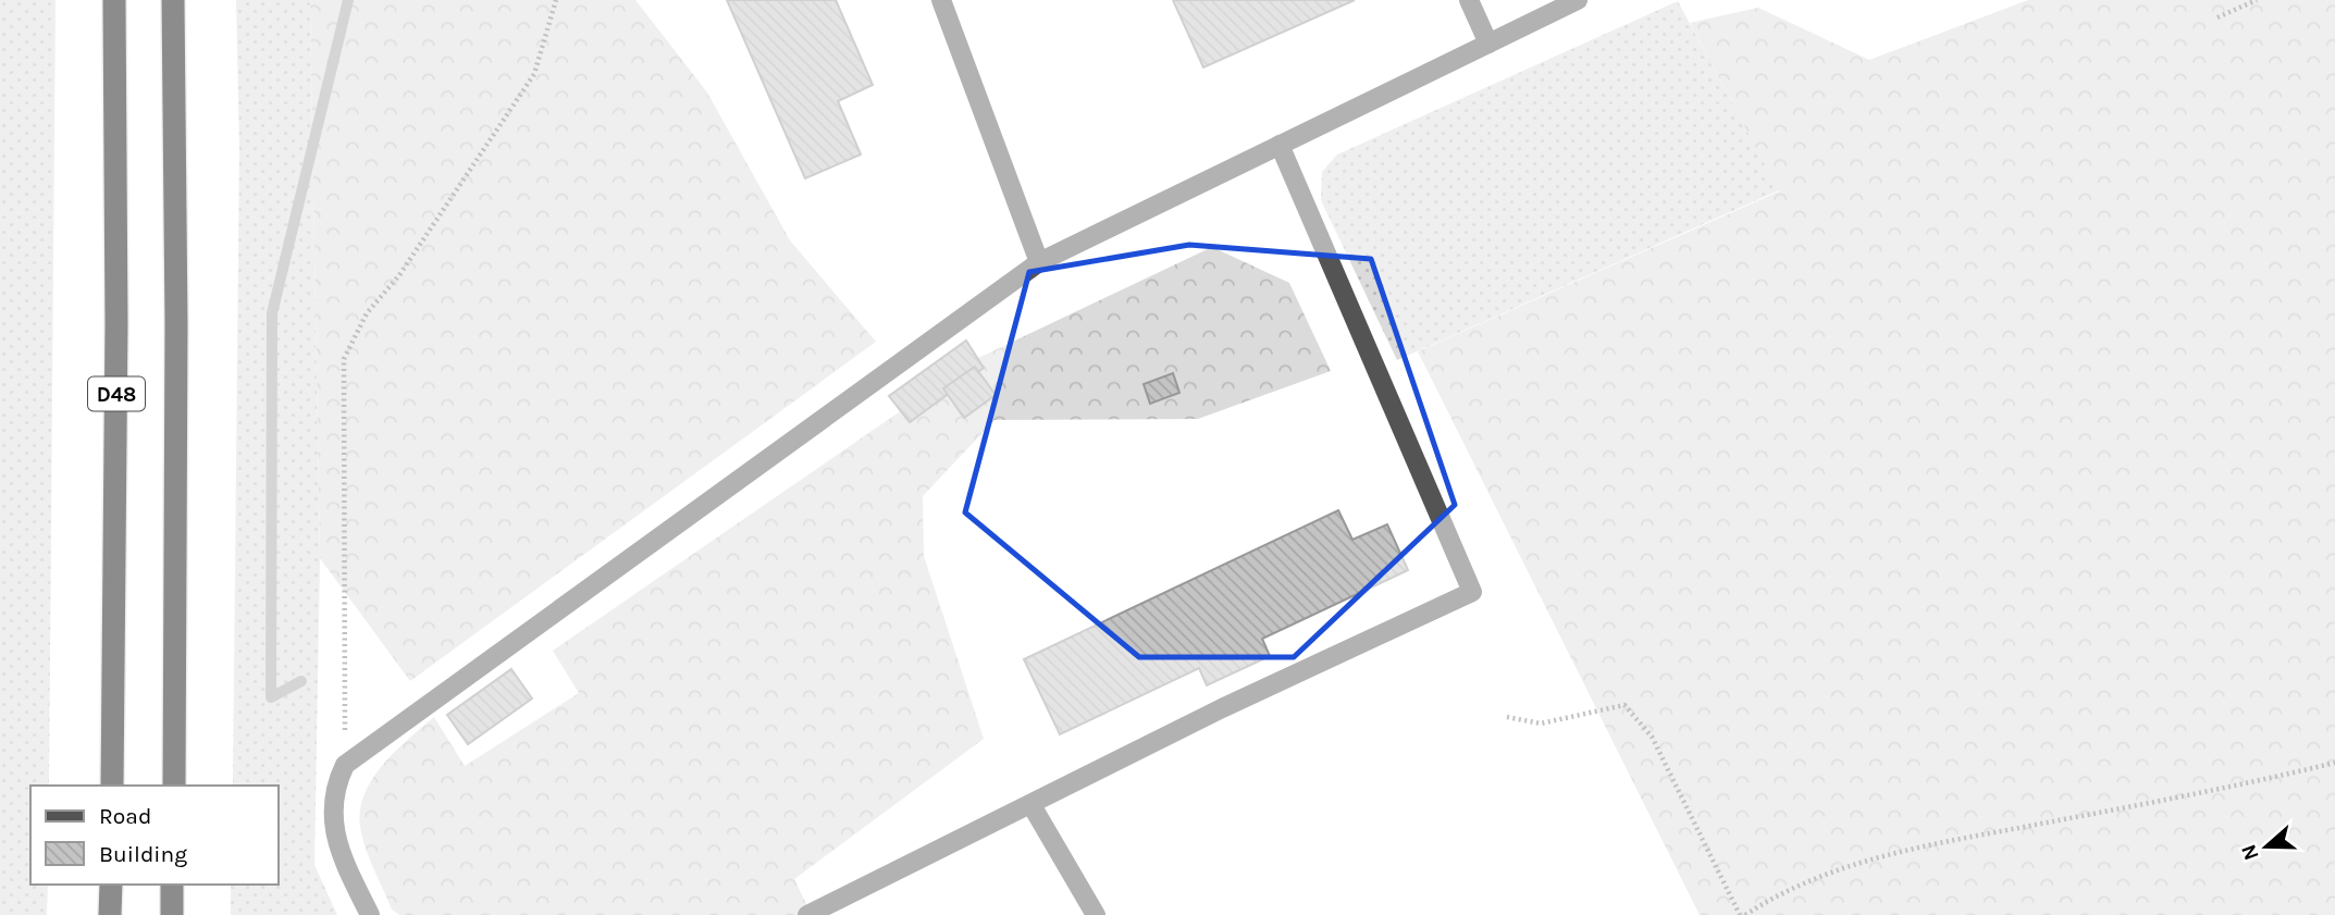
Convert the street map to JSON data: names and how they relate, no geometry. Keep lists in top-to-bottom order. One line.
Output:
{"streets":{"highway":["D48"]},"legend":["Road","Building"],"north":"left"}
